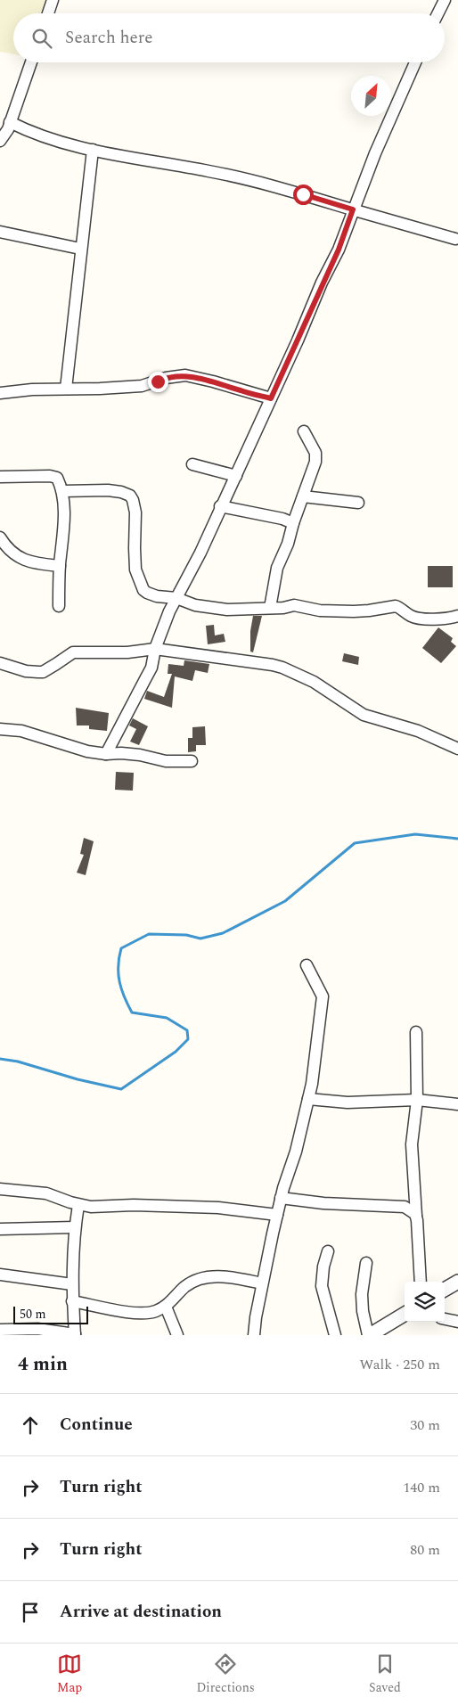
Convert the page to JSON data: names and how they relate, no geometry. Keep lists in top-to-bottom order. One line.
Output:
{"scale_bar":"50 m","north":"top right","page":{"search":"Search here","scale":"50 m","heading":["4 min","Walk · 250 m"],"list":[["Continue","30 m"],["Turn right","140 m"],["Turn right","80 m"],"Arrive at destination"],"nav":["Map","Directions","Saved"]}}
